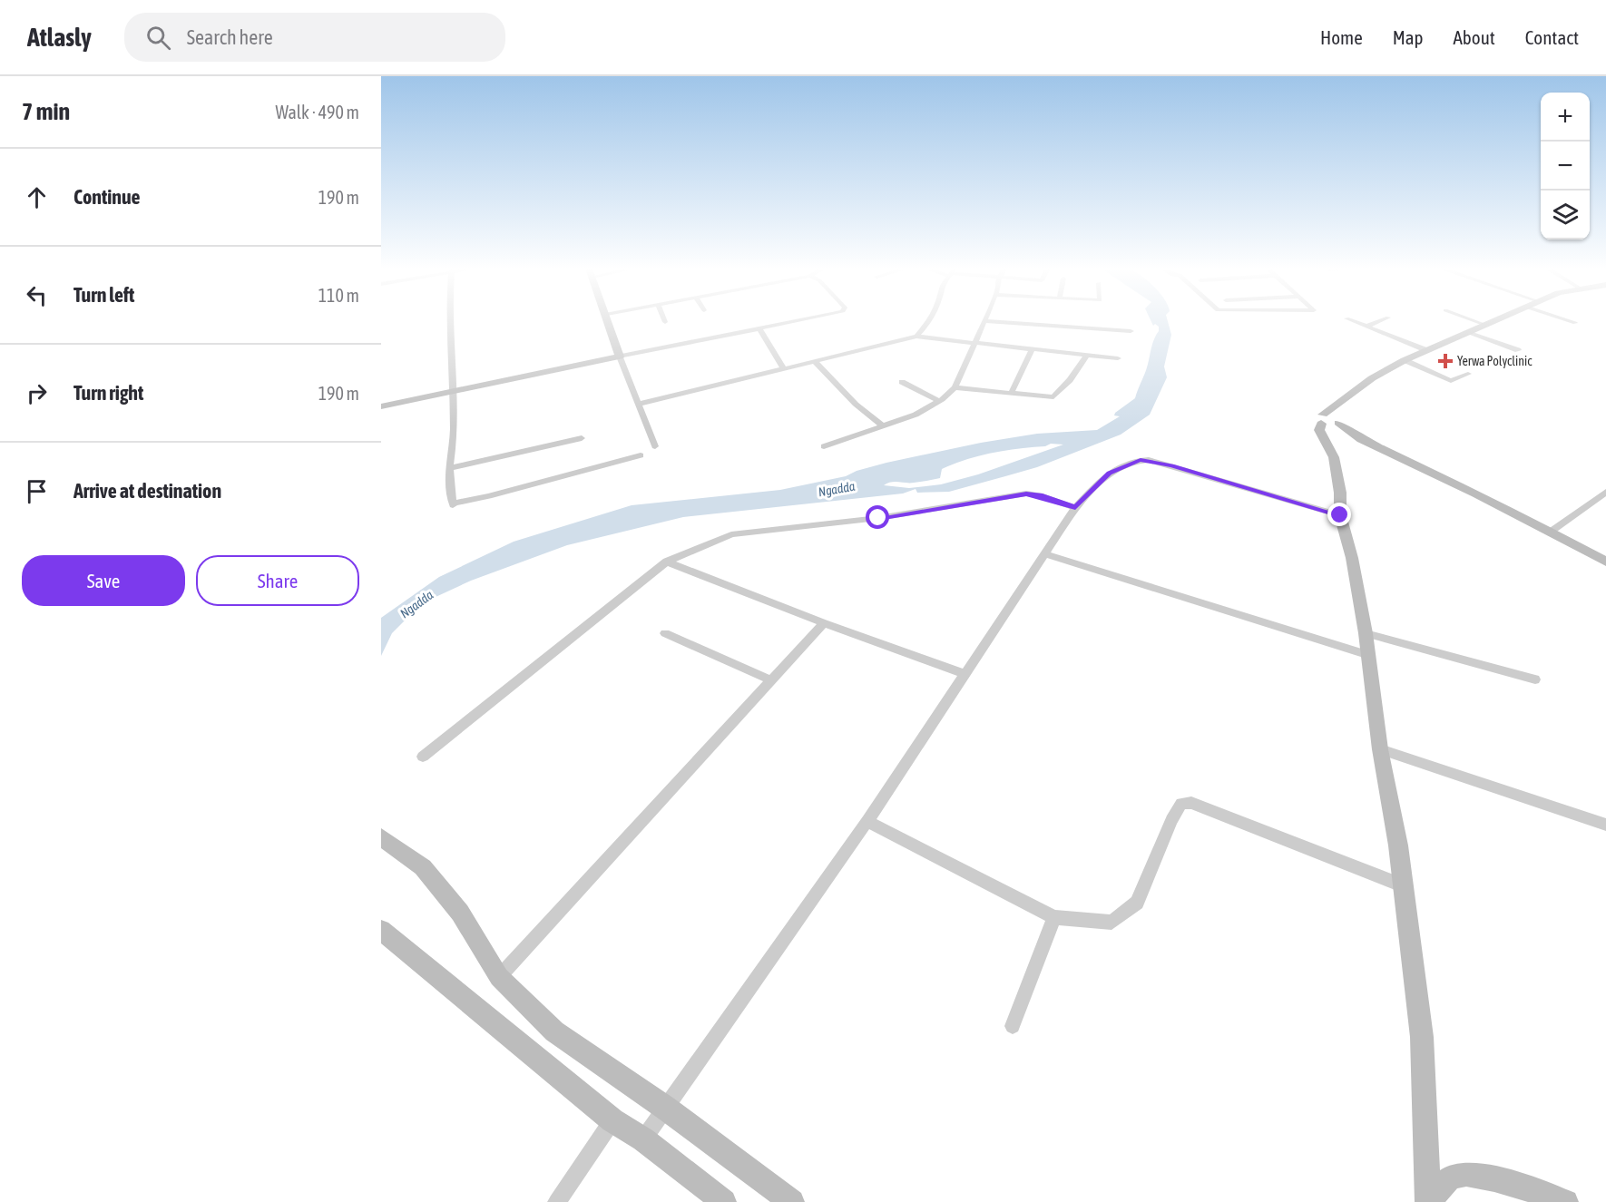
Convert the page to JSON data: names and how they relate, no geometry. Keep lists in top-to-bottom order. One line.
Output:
{"water":["Ngadda"],"places":{"health":["Yerwa Polyclinic"]},"page":{"header":"Atlasly","search":"Search here","nav":["Home","Map","About","Contact"],"heading":["7 min","Walk · 490 m"],"map_buttons":["+","−"],"list":[["Continue","190 m"],["Turn left","110 m"],["Turn right","190 m"],"Arrive at destination"],"buttons":["Save","Share"]}}
